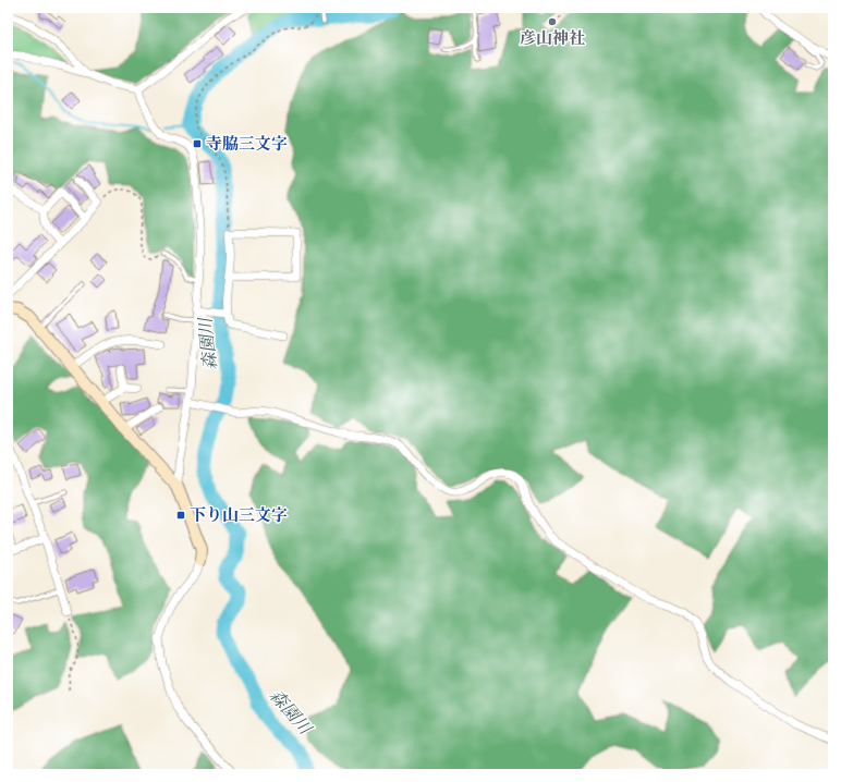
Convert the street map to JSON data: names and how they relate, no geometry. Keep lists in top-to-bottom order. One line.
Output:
{"water":["森園川"],"places":{"other":["彦山神社"],"transit":["寺脇三文字","下り山三文字"]}}
